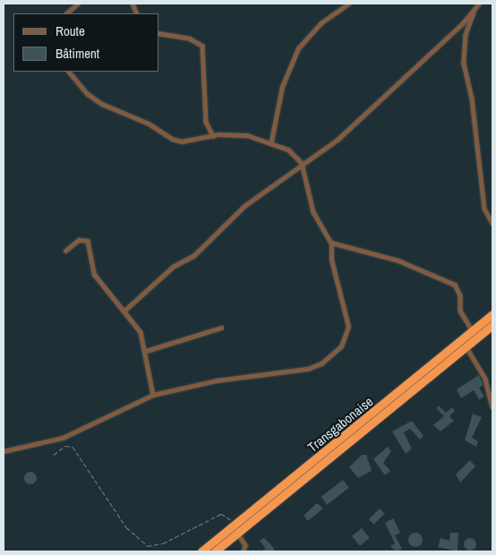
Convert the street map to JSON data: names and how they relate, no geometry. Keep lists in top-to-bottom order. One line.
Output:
{"streets":{"highway":["Transgabonaise"]},"legend":["Route","Bâtiment"]}
